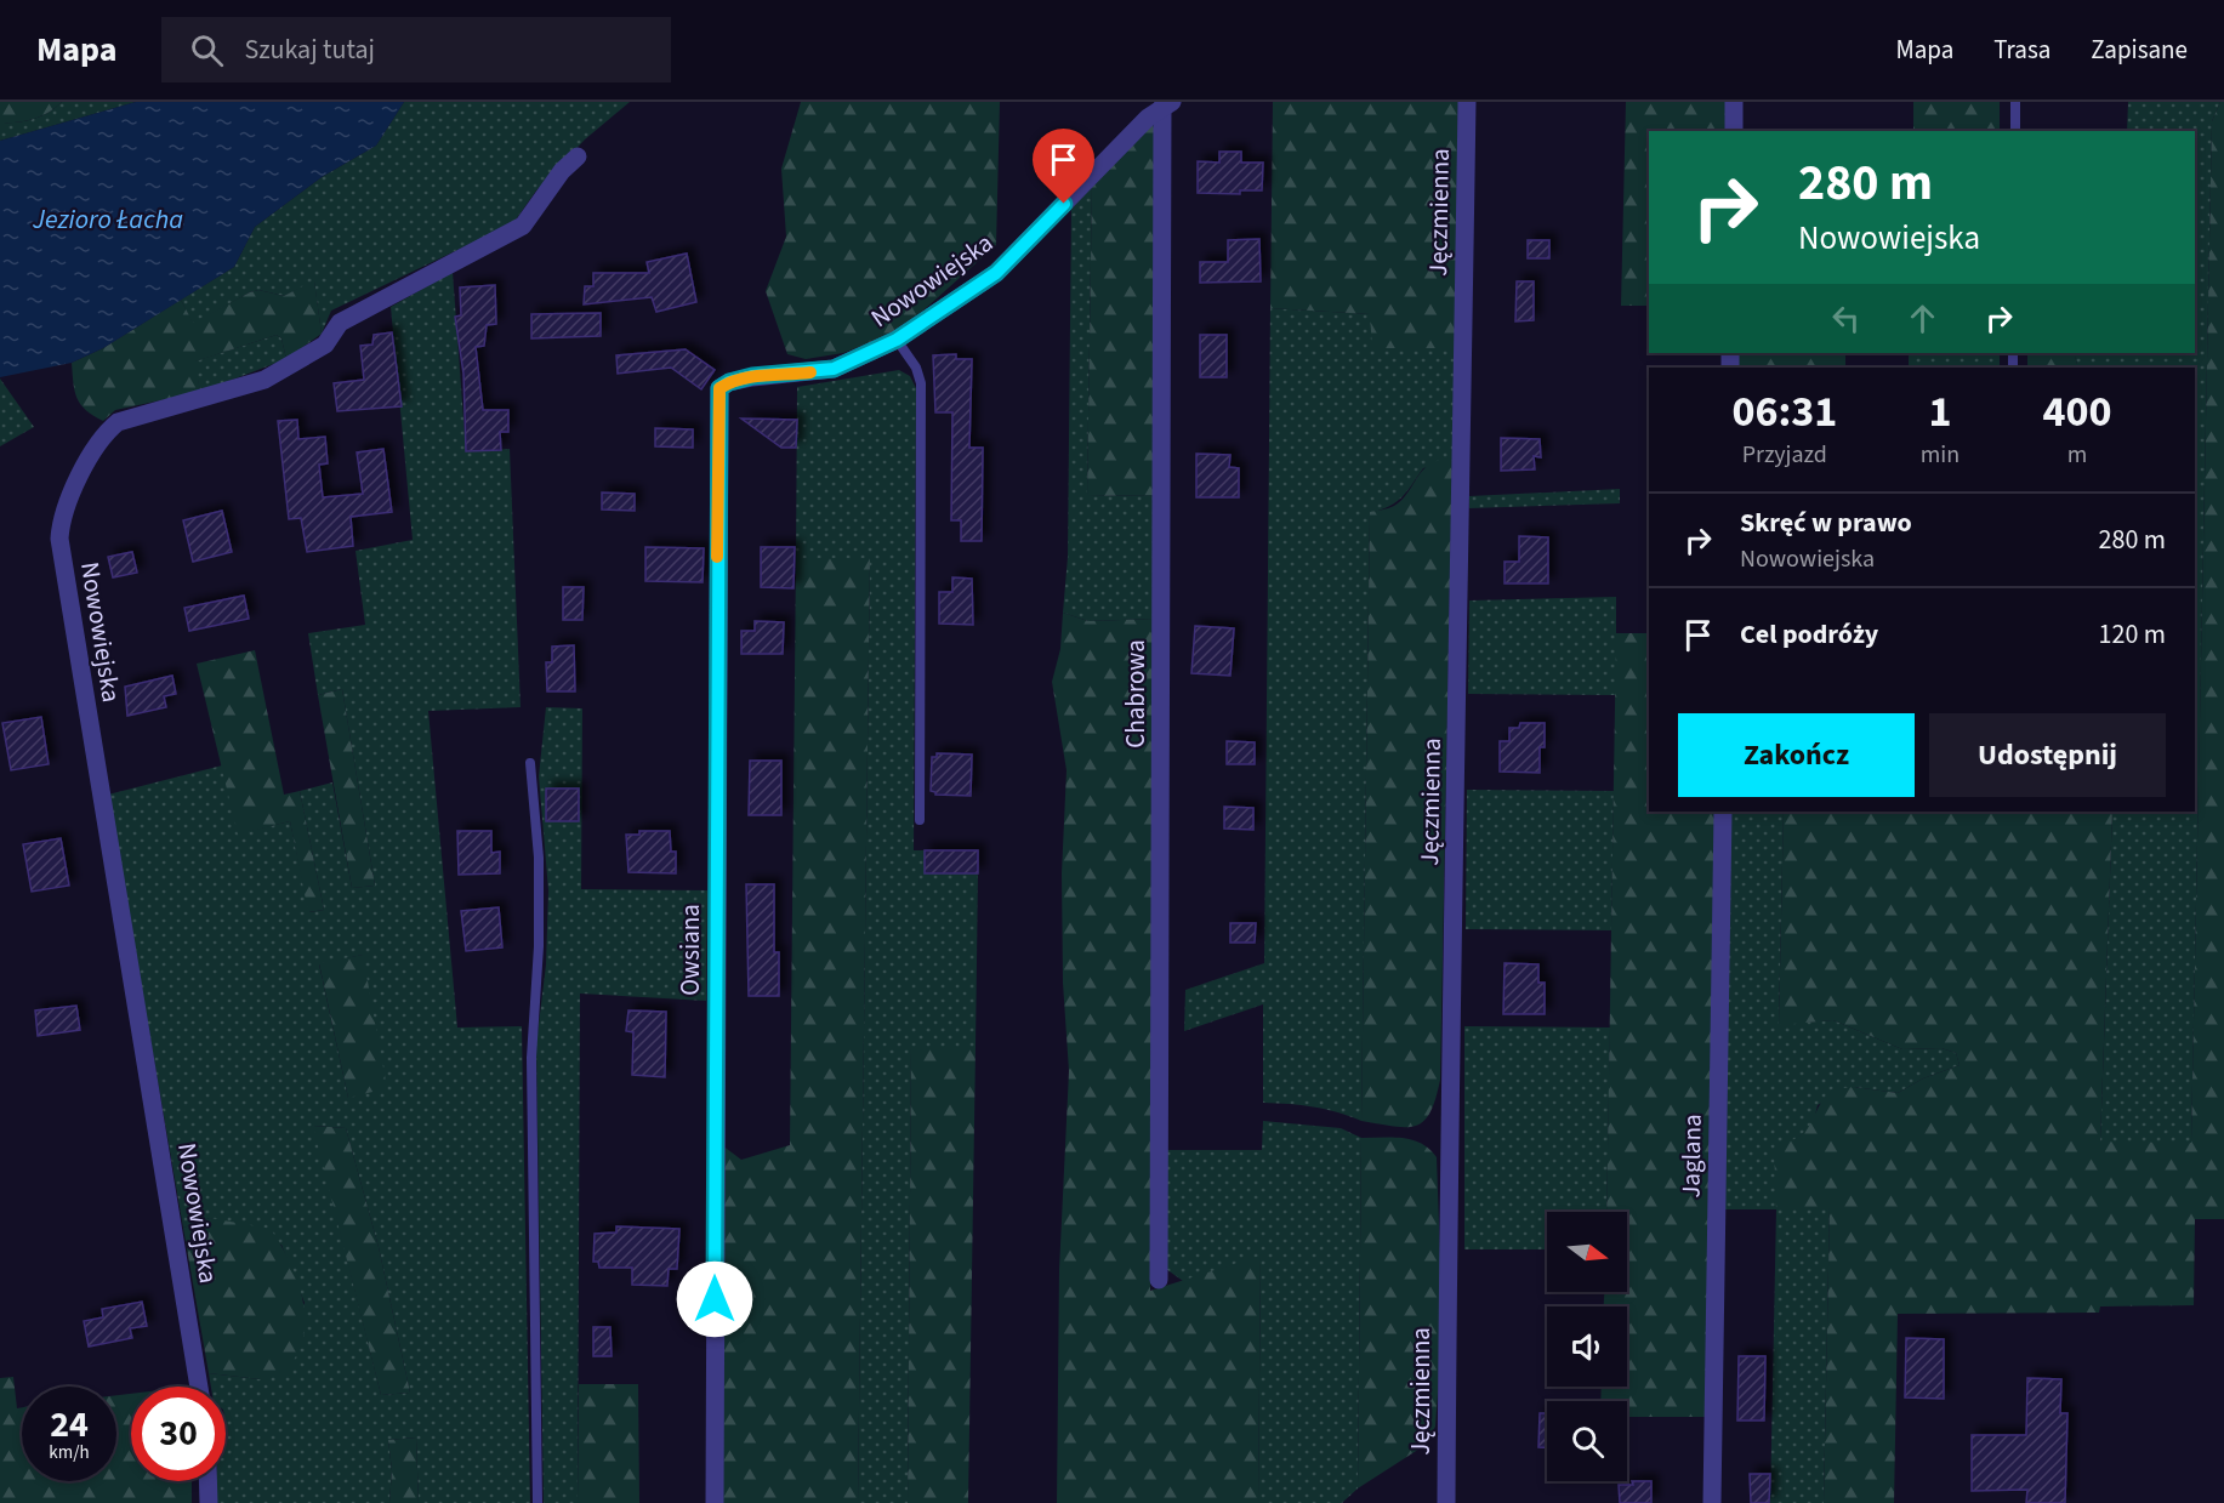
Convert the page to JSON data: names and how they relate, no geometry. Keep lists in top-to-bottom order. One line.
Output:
{"streets":{"street":["Jęczmienna","Nowowiejska","Chabrowa","Owsiana","Jaglana"]},"crossings":[["Nowowiejska","Chabrowa"],["Nowowiejska","Owsiana"]],"water":["Jezioro Łacha"],"north":"right","page":{"header":"Mapa","search":"Szukaj tutaj","nav":["Mapa","Trasa","Zapisane"],"turn":["280 m","Nowowiejska"],"eta":["06:31","Przyjazd","1","min","400","m"],"list":[{"name":"Skręć w prawo","note":"Nowowiejska","value":"280 m"},{"name":"Cel podróży","value":"120 m"}],"buttons":["Zakończ","Udostępnij"],"speed":"24 km/h","limit":"30"}}
